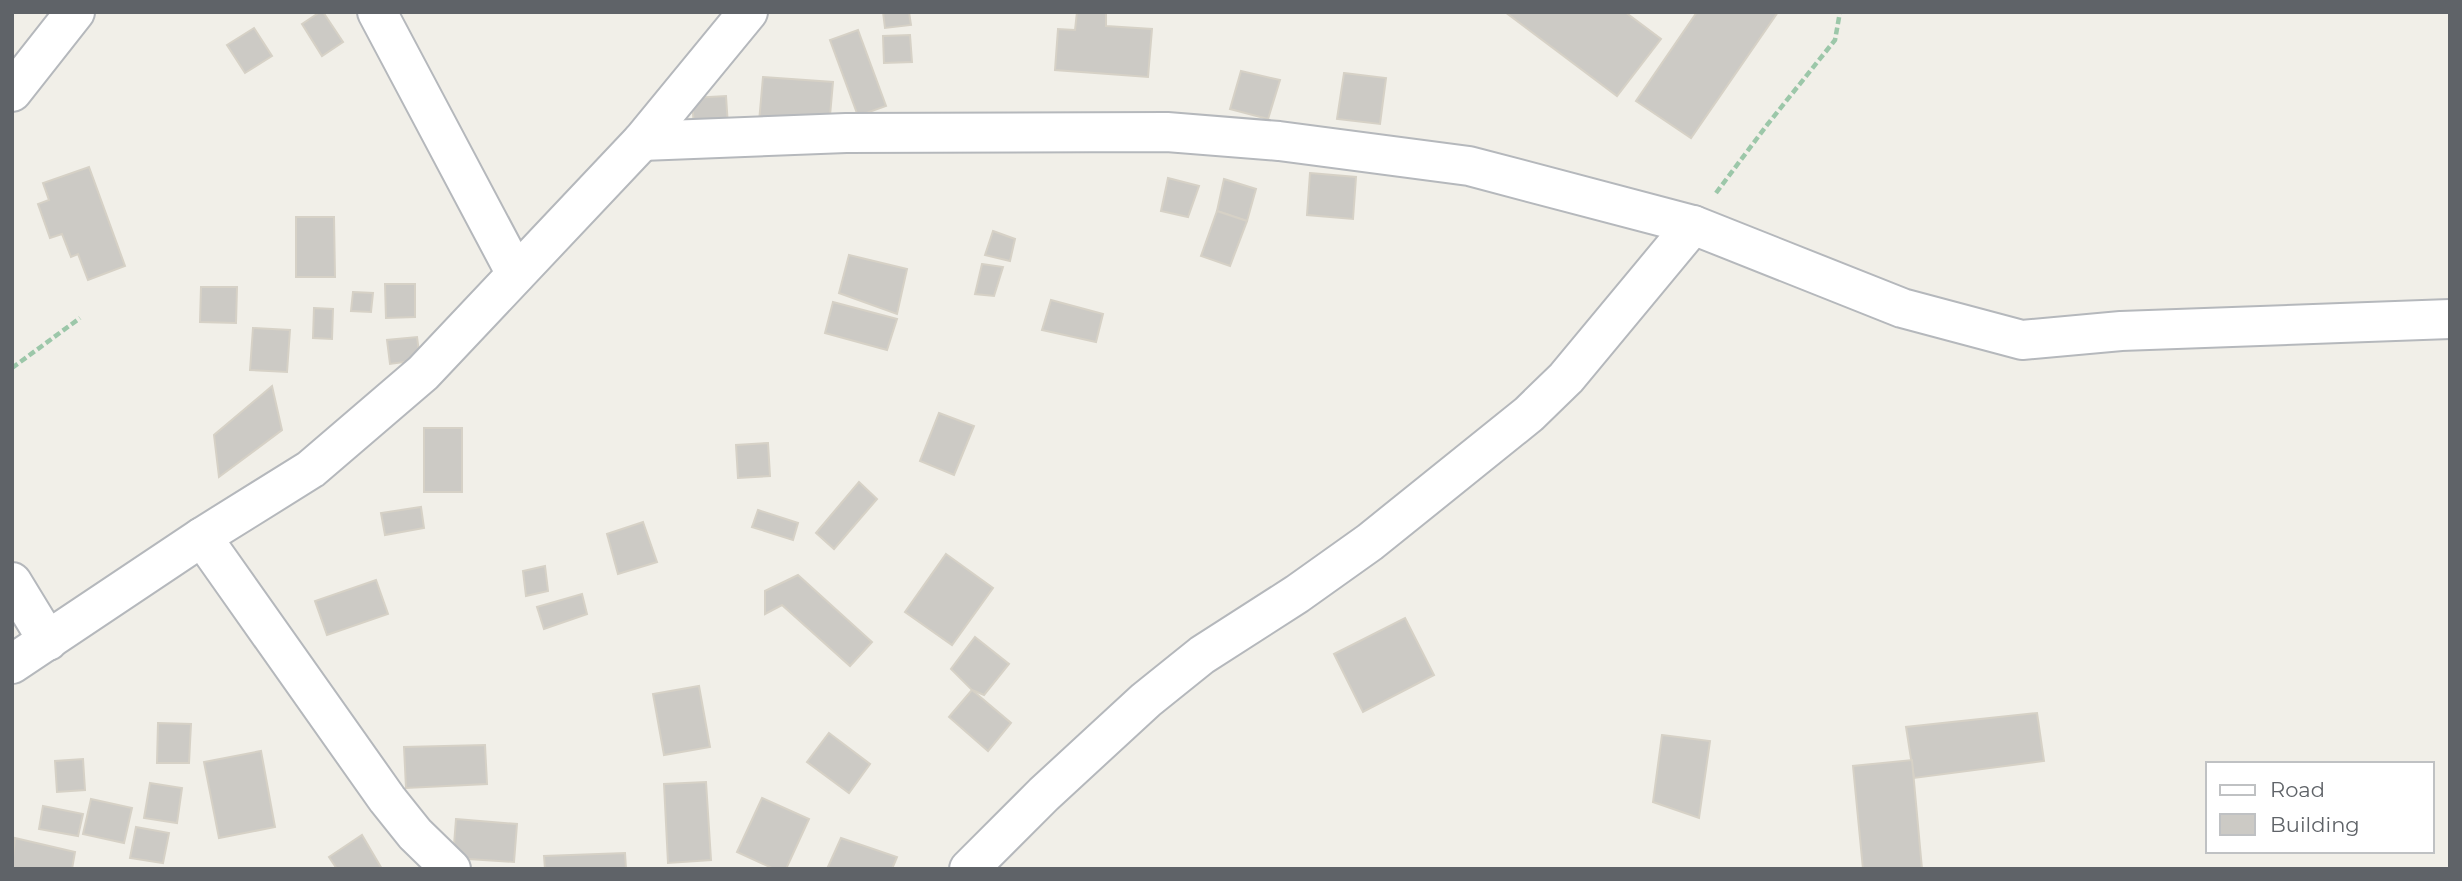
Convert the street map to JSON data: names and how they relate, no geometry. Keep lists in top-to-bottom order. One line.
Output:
{"legend":["Road","Building"]}
